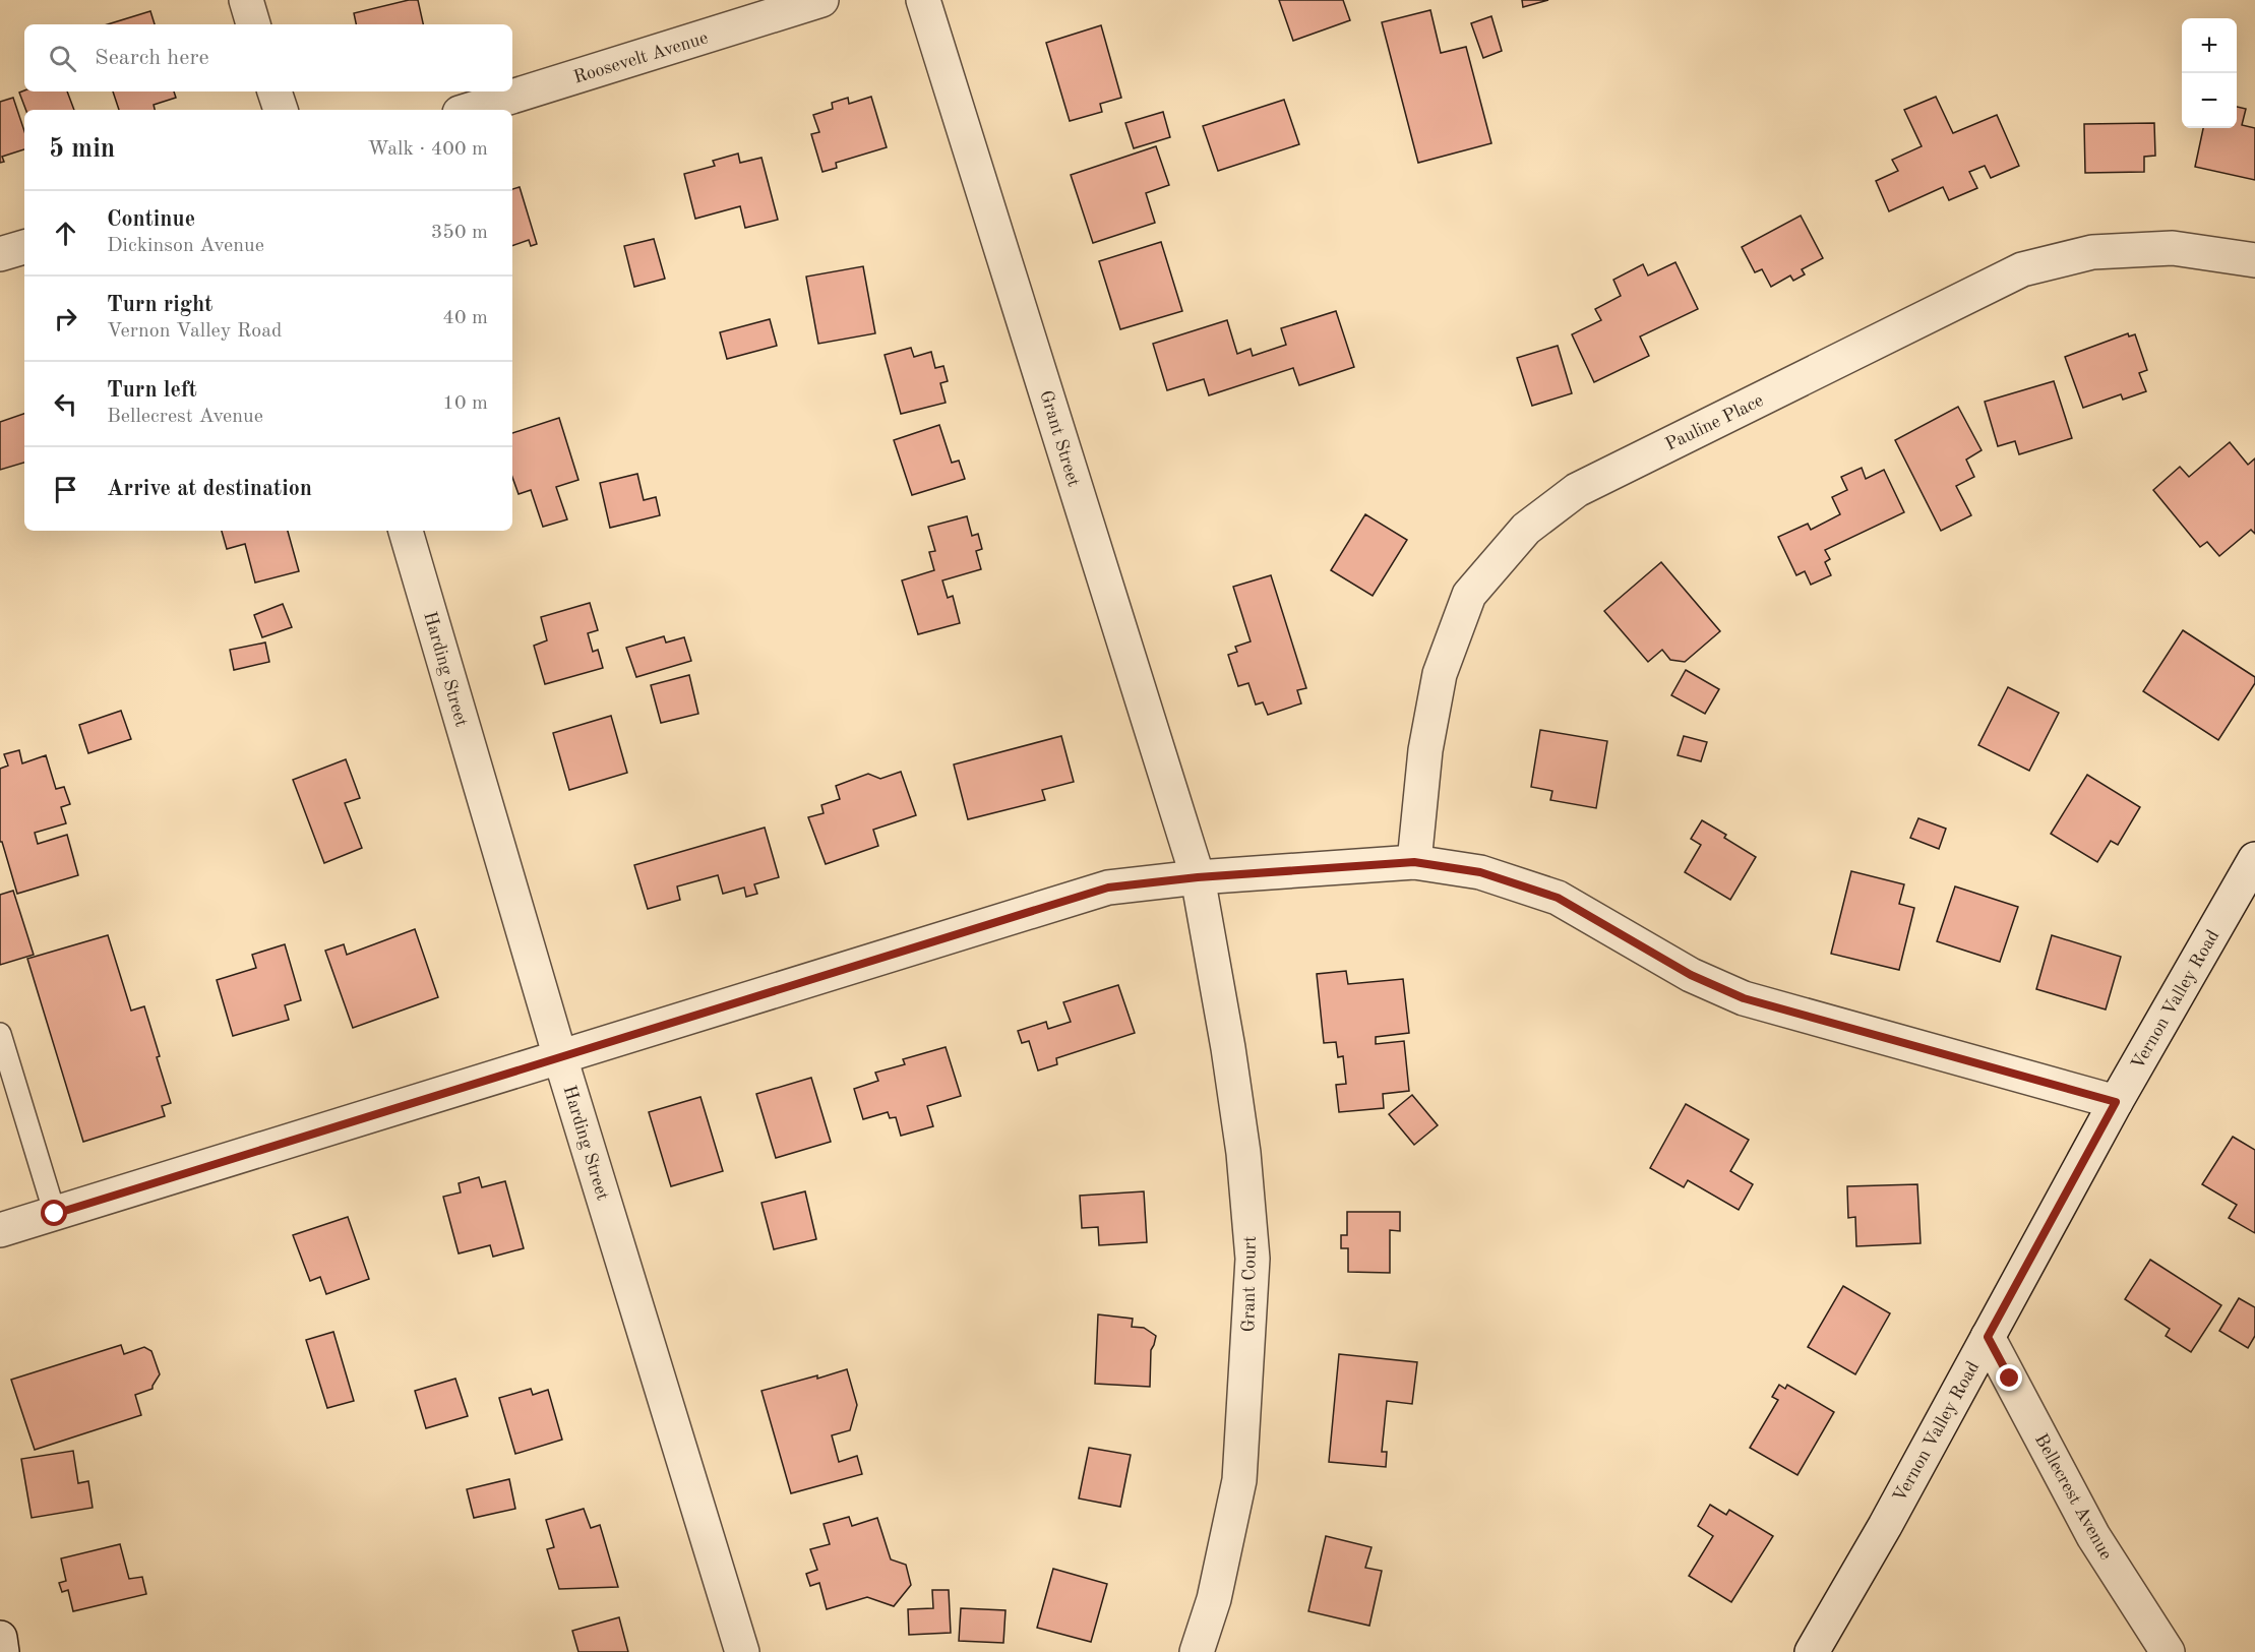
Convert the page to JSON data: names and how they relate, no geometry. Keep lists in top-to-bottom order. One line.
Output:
{"streets":{"street":["Roosevelt Avenue","Pauline Place","Grant Street","Harding Street","Vernon Valley Road","Grant Court","Bellecrest Avenue"]},"crossings":[["Grant Street","Grant Court"],["Vernon Valley Road","Bellecrest Avenue"]],"page":{"map_buttons":["+","−"],"search":"Search here","heading":["5 min","Walk · 400 m"],"list":[["Continue","Dickinson Avenue","350 m"],["Turn right","Vernon Valley Road","40 m"],["Turn left","Bellecrest Avenue","10 m"],"Arrive at destination"]}}
